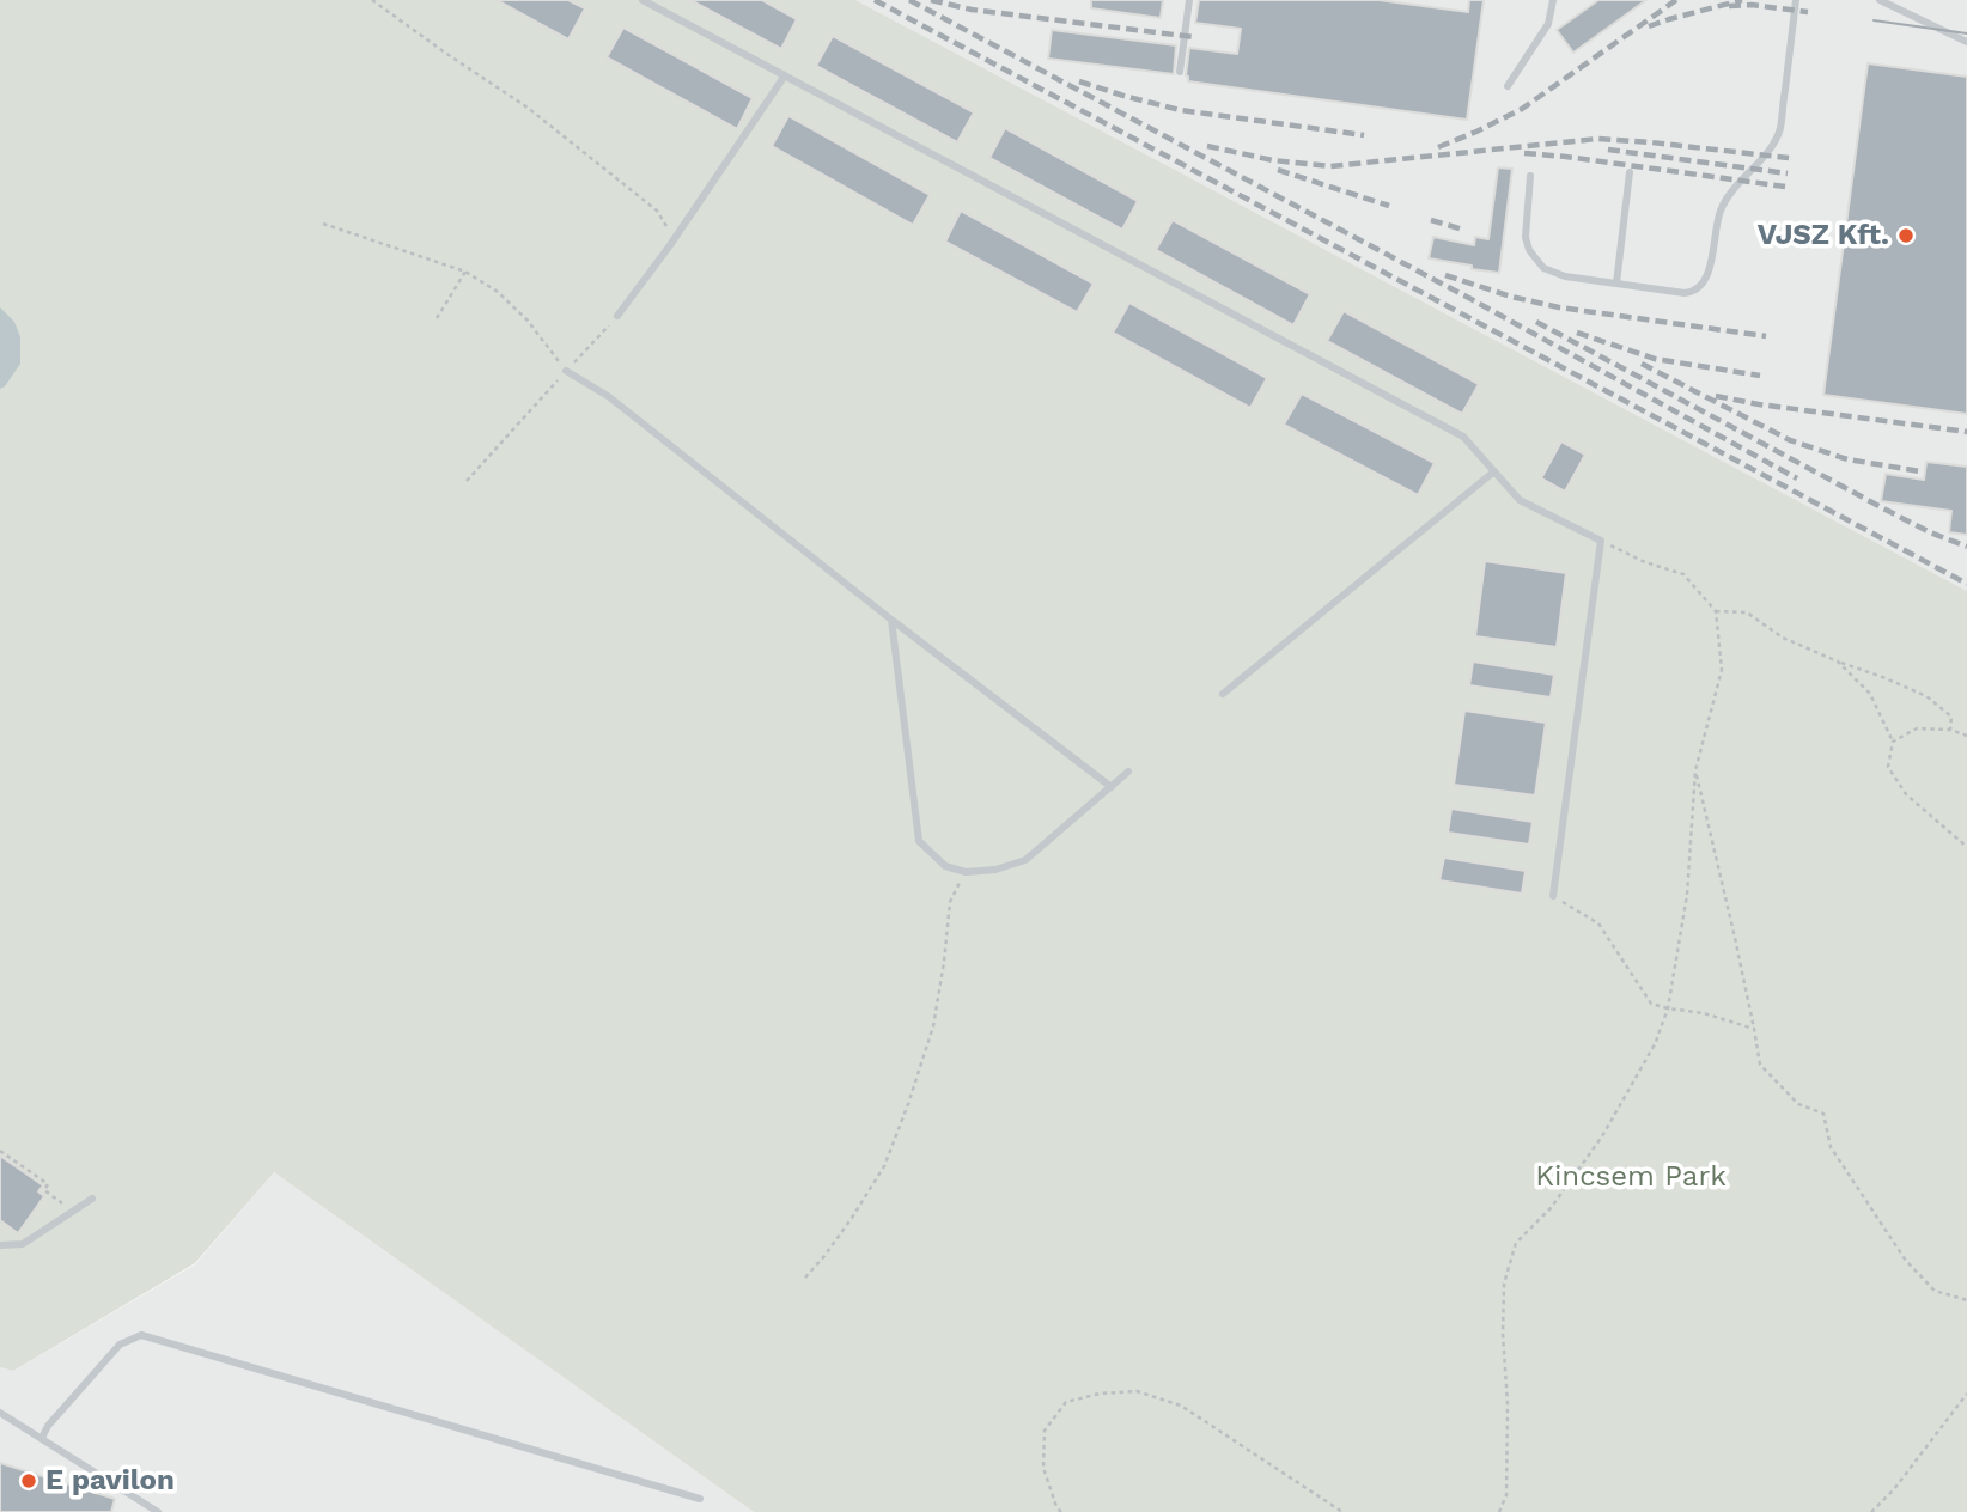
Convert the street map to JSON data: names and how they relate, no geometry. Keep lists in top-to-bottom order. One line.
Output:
{"parks":["Kincsem Park"],"places":["VJSZ Kft.","E pavilon"]}
